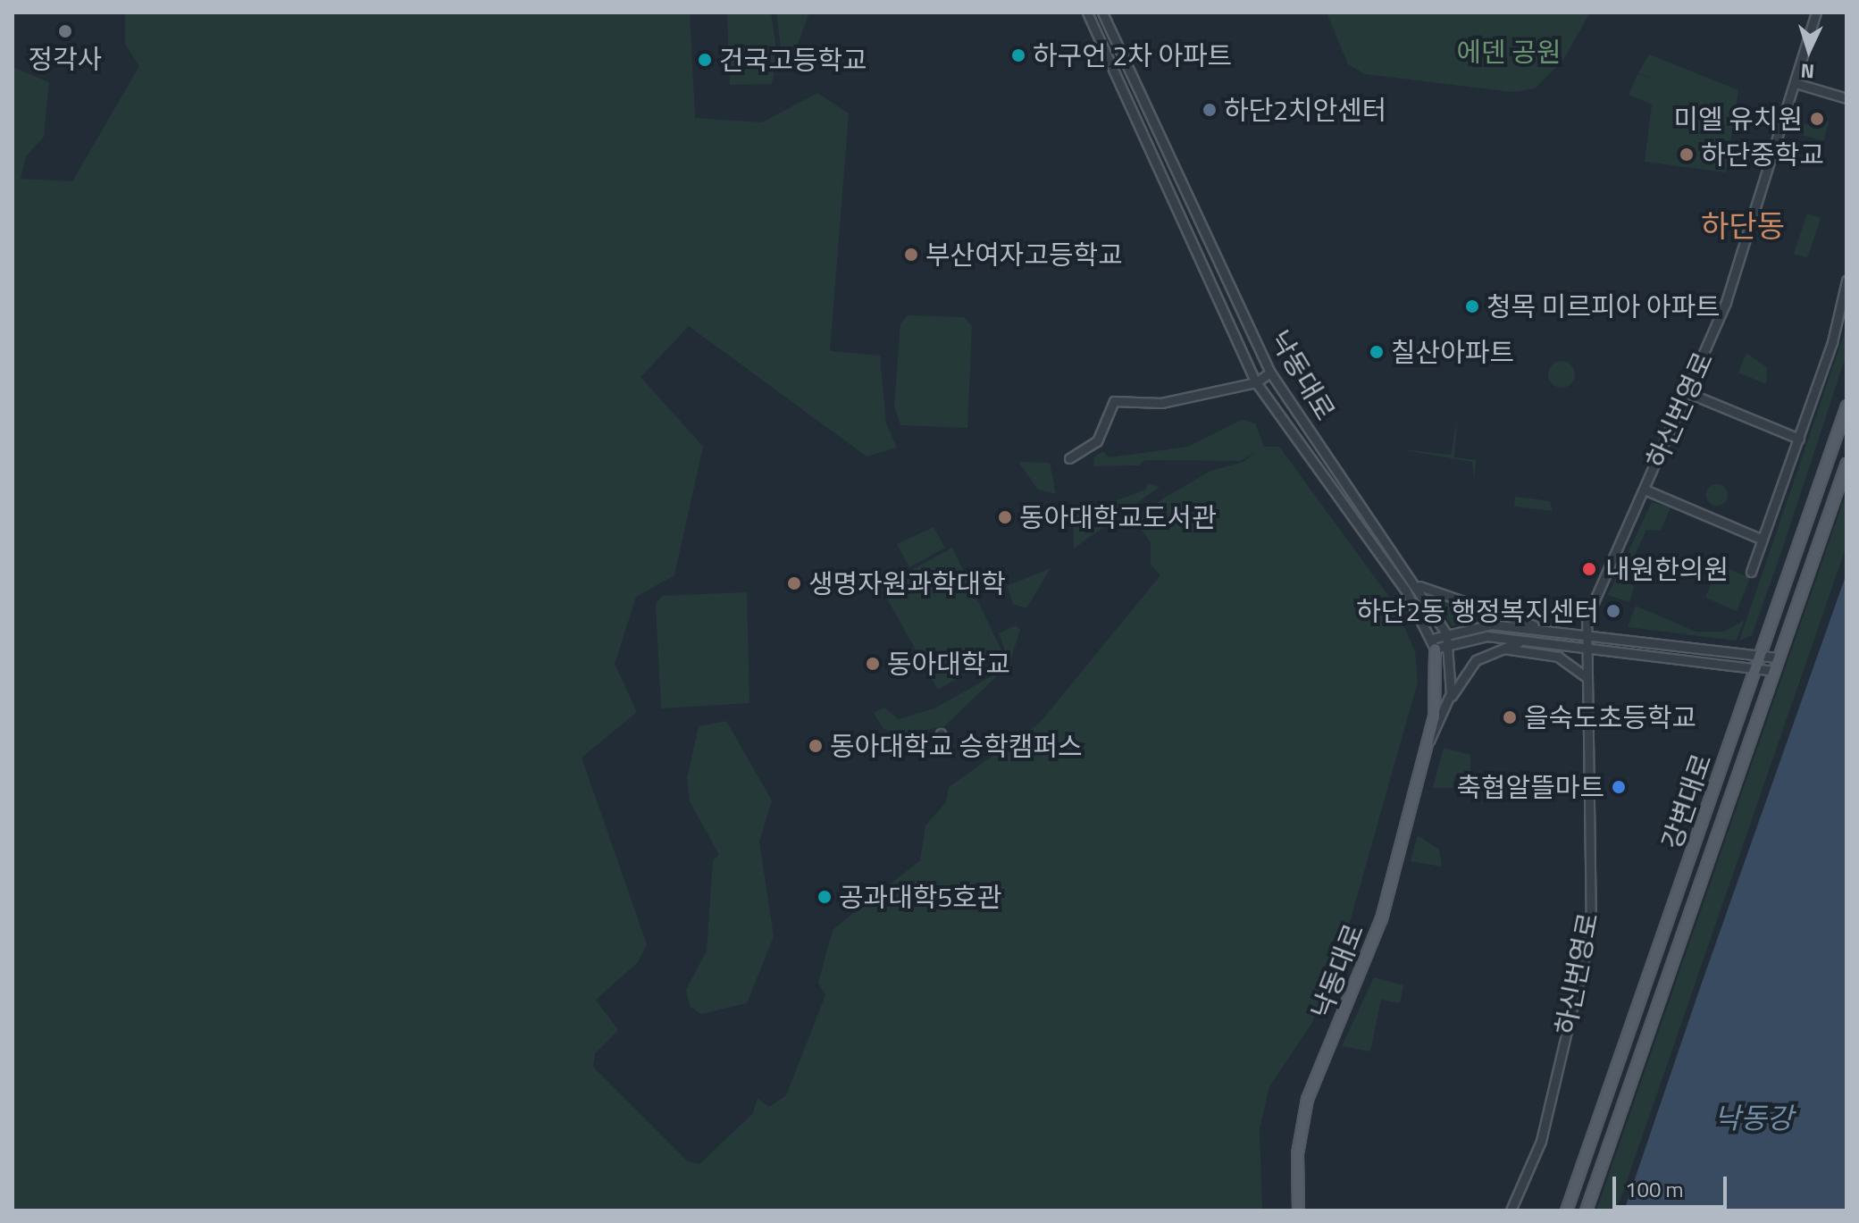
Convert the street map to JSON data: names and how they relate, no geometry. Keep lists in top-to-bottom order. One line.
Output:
{"streets":{"main road":["낙동대로","강변대로"],"street":["하신번영로"]},"districts":["하단동"],"water":["낙동강"],"parks":["에덴 공원"],"places":["정각사","하구언 2차 아파트","건국고등학교","하단2치안센터","미엘 유치원","하단중학교","부산여자고등학교","청목 미르피아 아파트","칠산아파트","동아대학교도서관","내원한의원","생명자원과학대학","하단2동 행정복지센터","동아대학교","을숙도초등학교","동아대학교 승학캠퍼스","축협알뜰마트","공과대학5호관"],"scale_bar":"100 m","north":"bottom"}
